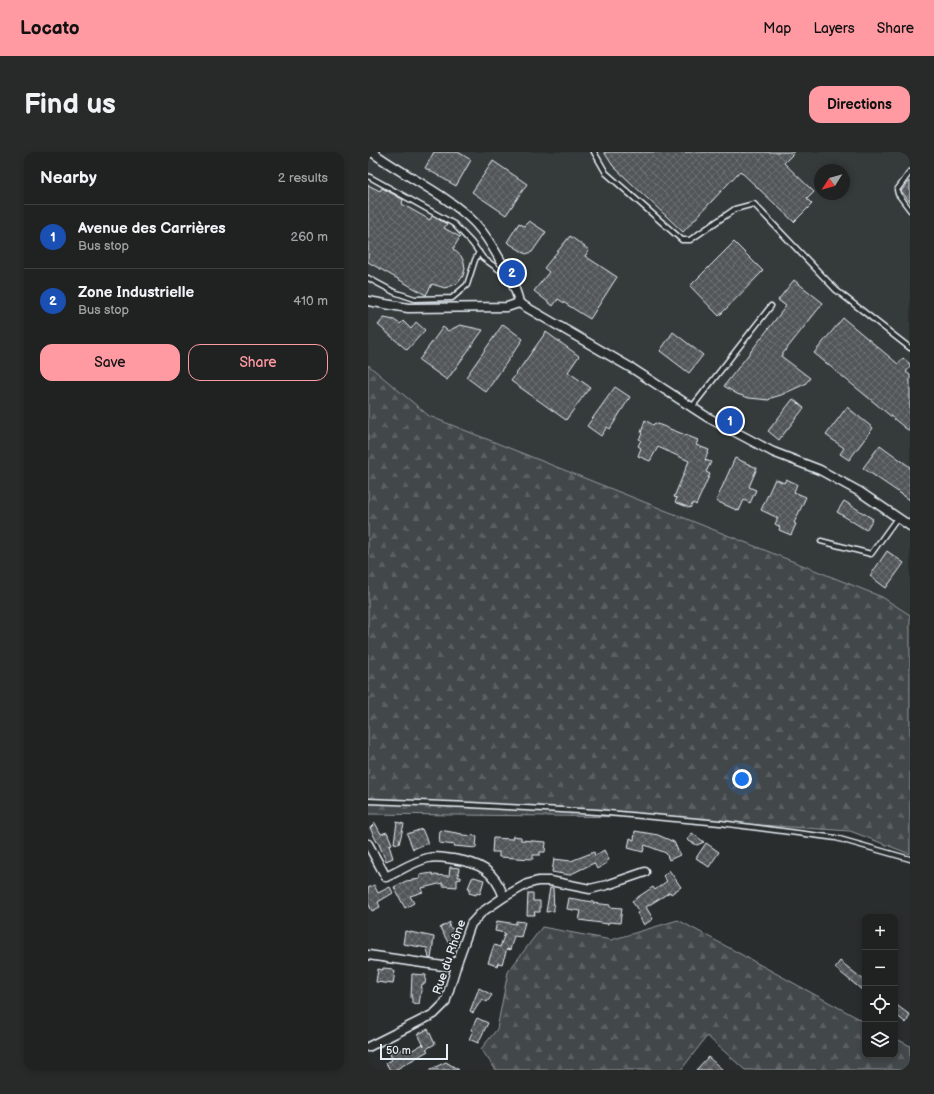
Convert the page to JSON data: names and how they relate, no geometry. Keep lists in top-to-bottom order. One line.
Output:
{"streets":{"street":["Rue du Rhône"]},"scale_bar":"50 m","north":"bottom left","page":{"header":"Locato","nav":["Map","Layers","Share"],"buttons":["Directions",["Save","Share"]],"title":"Find us","heading":["Nearby","2 results"],"list":[{"mark":"1","name":"Avenue des Carrières","note":"Bus stop","value":"260 m"},{"mark":"2","name":"Zone Industrielle","note":"Bus stop","value":"410 m"}],"pins":["2","1"],"map_buttons":["+","−"],"scale":"50 m"}}
